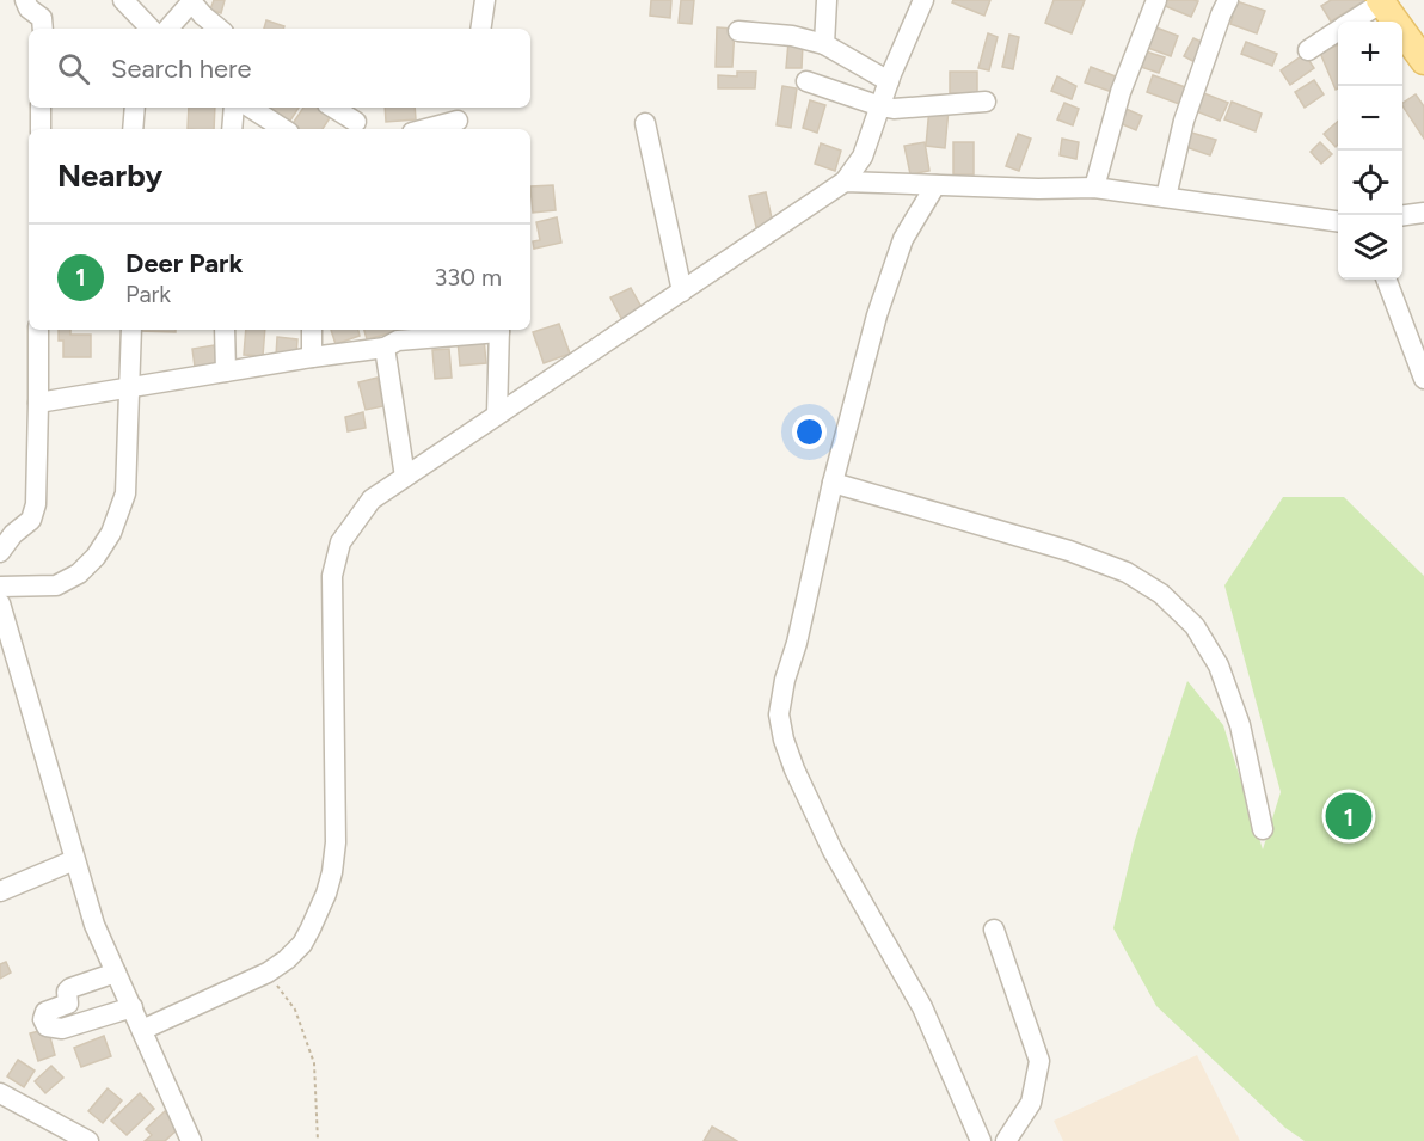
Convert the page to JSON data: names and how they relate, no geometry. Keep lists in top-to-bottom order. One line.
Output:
{"page":{"map_buttons":["+","−"],"search":"Search here","heading":"Nearby","list":[{"mark":"1","name":"Deer Park","note":"Park","value":"330 m"}],"pins":"1"}}
